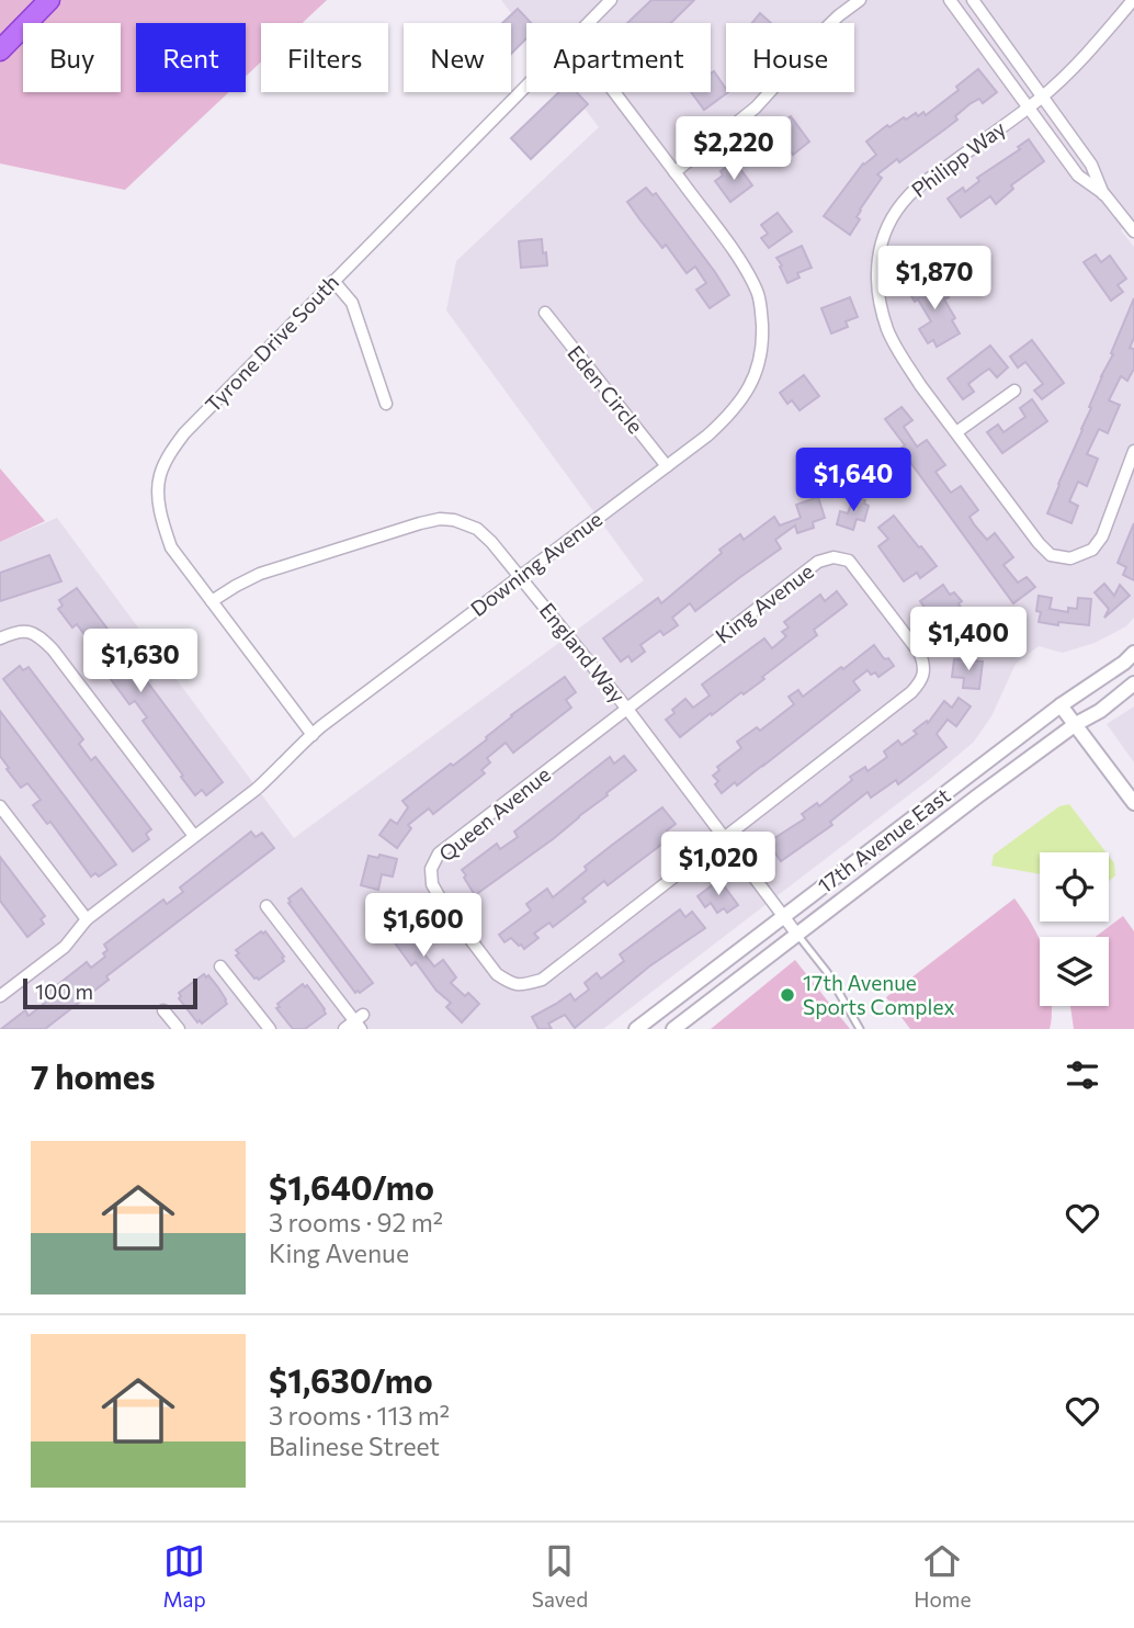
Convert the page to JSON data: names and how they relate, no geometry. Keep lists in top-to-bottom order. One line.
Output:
{"streets":{"street":["Philipp Way","Tyrone Drive South","Eden Circle","Downing Avenue","King Avenue","England Way","Queen Avenue","17th Avenue East"]},"crossings":[["Tyrone Drive South","Downing Avenue"],["Tyrone Drive South","England Way"],["Eden Circle","Downing Avenue"],["Downing Avenue","England Way"],["King Avenue","England Way"],["King Avenue","Queen Avenue"],["England Way","Queen Avenue"],["England Way","17th Avenue East"]],"places":["17th Avenue Sports Complex"],"scale_bar":"100 m","page":{"chip":["Buy","Rent","Filters","New","Apartment","House"],"price":["$2,220","$1,870","$1,640","$1,400","$1,630","$1,020","$1,600"],"scale":"100 m","heading":"7 homes","list":[{"name":"$1,640/mo","note":"3 rooms · 92 m² · King Avenue"},{"name":"$1,630/mo","note":"3 rooms · 113 m² · Balinese Street"}],"tabs":["Map","Saved","Home"]}}
